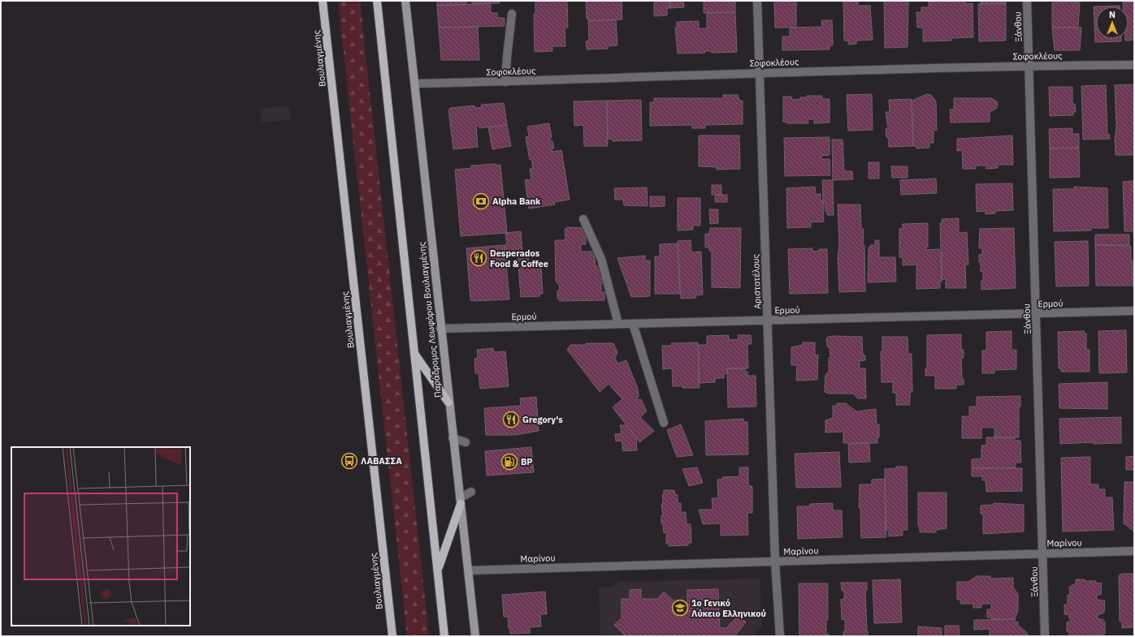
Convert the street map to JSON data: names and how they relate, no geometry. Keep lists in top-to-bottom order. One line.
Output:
{"streets":{"main road":["Βουλιαγμένης"],"street":["Ξάνθου","Σοφοκλέους","Αριστοτέλους","Ερμού","Παράδρομος Λεωφόρου Βουλιαγμένης","Μαρίνου"]},"crossings":[["Ξάνθου","Σοφοκλέους"],["Ξάνθου","Ερμού"],["Ξάνθου","Μαρίνου"],["Σοφοκλέους","Αριστοτέλους"],["Σοφοκλέους","Παράδρομος Λεωφόρου Βουλιαγμένης"],["Αριστοτέλους","Ερμού"],["Αριστοτέλους","Μαρίνου"],["Ερμού","Παράδρομος Λεωφόρου Βουλιαγμένης"],["Παράδρομος Λεωφόρου Βουλιαγμένης","Μαρίνου"]],"places":{"bank":["Alpha Bank"],"restaurant":["Desperados Food & Coffee","Gregory's"],"bus stop":["ΛΑΒΑΣΣΑ"],"fuel station":["BP"],"school or university":["1ο Γενικό Λύκειο Ελληνικού"]},"north":"top"}
